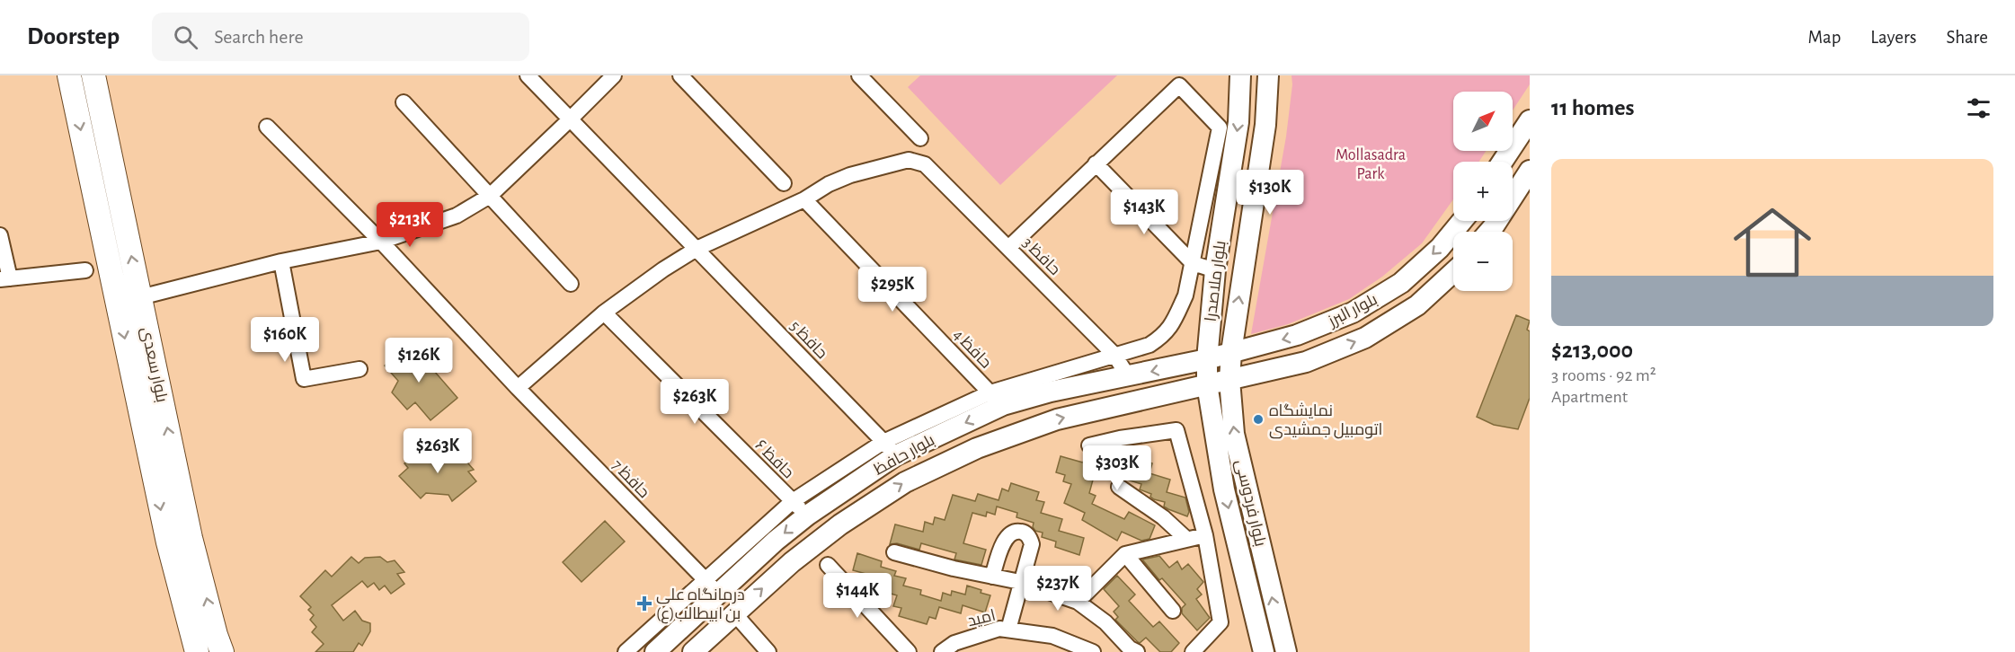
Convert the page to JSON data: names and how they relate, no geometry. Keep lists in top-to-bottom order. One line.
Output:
{"streets":{"main road":["بلوار ملاصدرا","بلوار البرز","بلوار سعدی","بلوار حافظ","بلوار فردوسی"],"street":["حافظ 3","حافظ 5","حافظ 4","حافظ ۶","حافظ 7","امید"]},"crossings":[["حافظ 3","حافظ 4"],["حافظ 3","بلوار حافظ"],["بلوار ملاصدرا","بلوار البرز"],["بلوار ملاصدرا","بلوار حافظ"],["بلوار ملاصدرا","بلوار فردوسی"],["بلوار البرز","بلوار حافظ"],["بلوار البرز","بلوار فردوسی"],["حافظ 5","بلوار حافظ"],["حافظ 4","بلوار حافظ"],["بلوار حافظ","حافظ ۶"],["بلوار حافظ","حافظ 7"],["بلوار حافظ","بلوار فردوسی"]],"parks":["Mollasadra Park"],"places":{"other":["نمایشگاه اتومبیل جمشیدی"],"health":["درمانگاه علی بن ابیطالب(ع)"]},"north":"top right","page":{"header":"Doorstep","search":"Search here","nav":["Map","Layers","Share"],"heading":"11 homes","map_buttons":["+","−"],"list":[{"name":"$213,000","note":"3 rooms · 92 m² · Apartment"}],"price":["$130K","$143K","$213K","$295K","$160K","$126K","$263K","$263K","$303K","$237K","$144K"]}}
